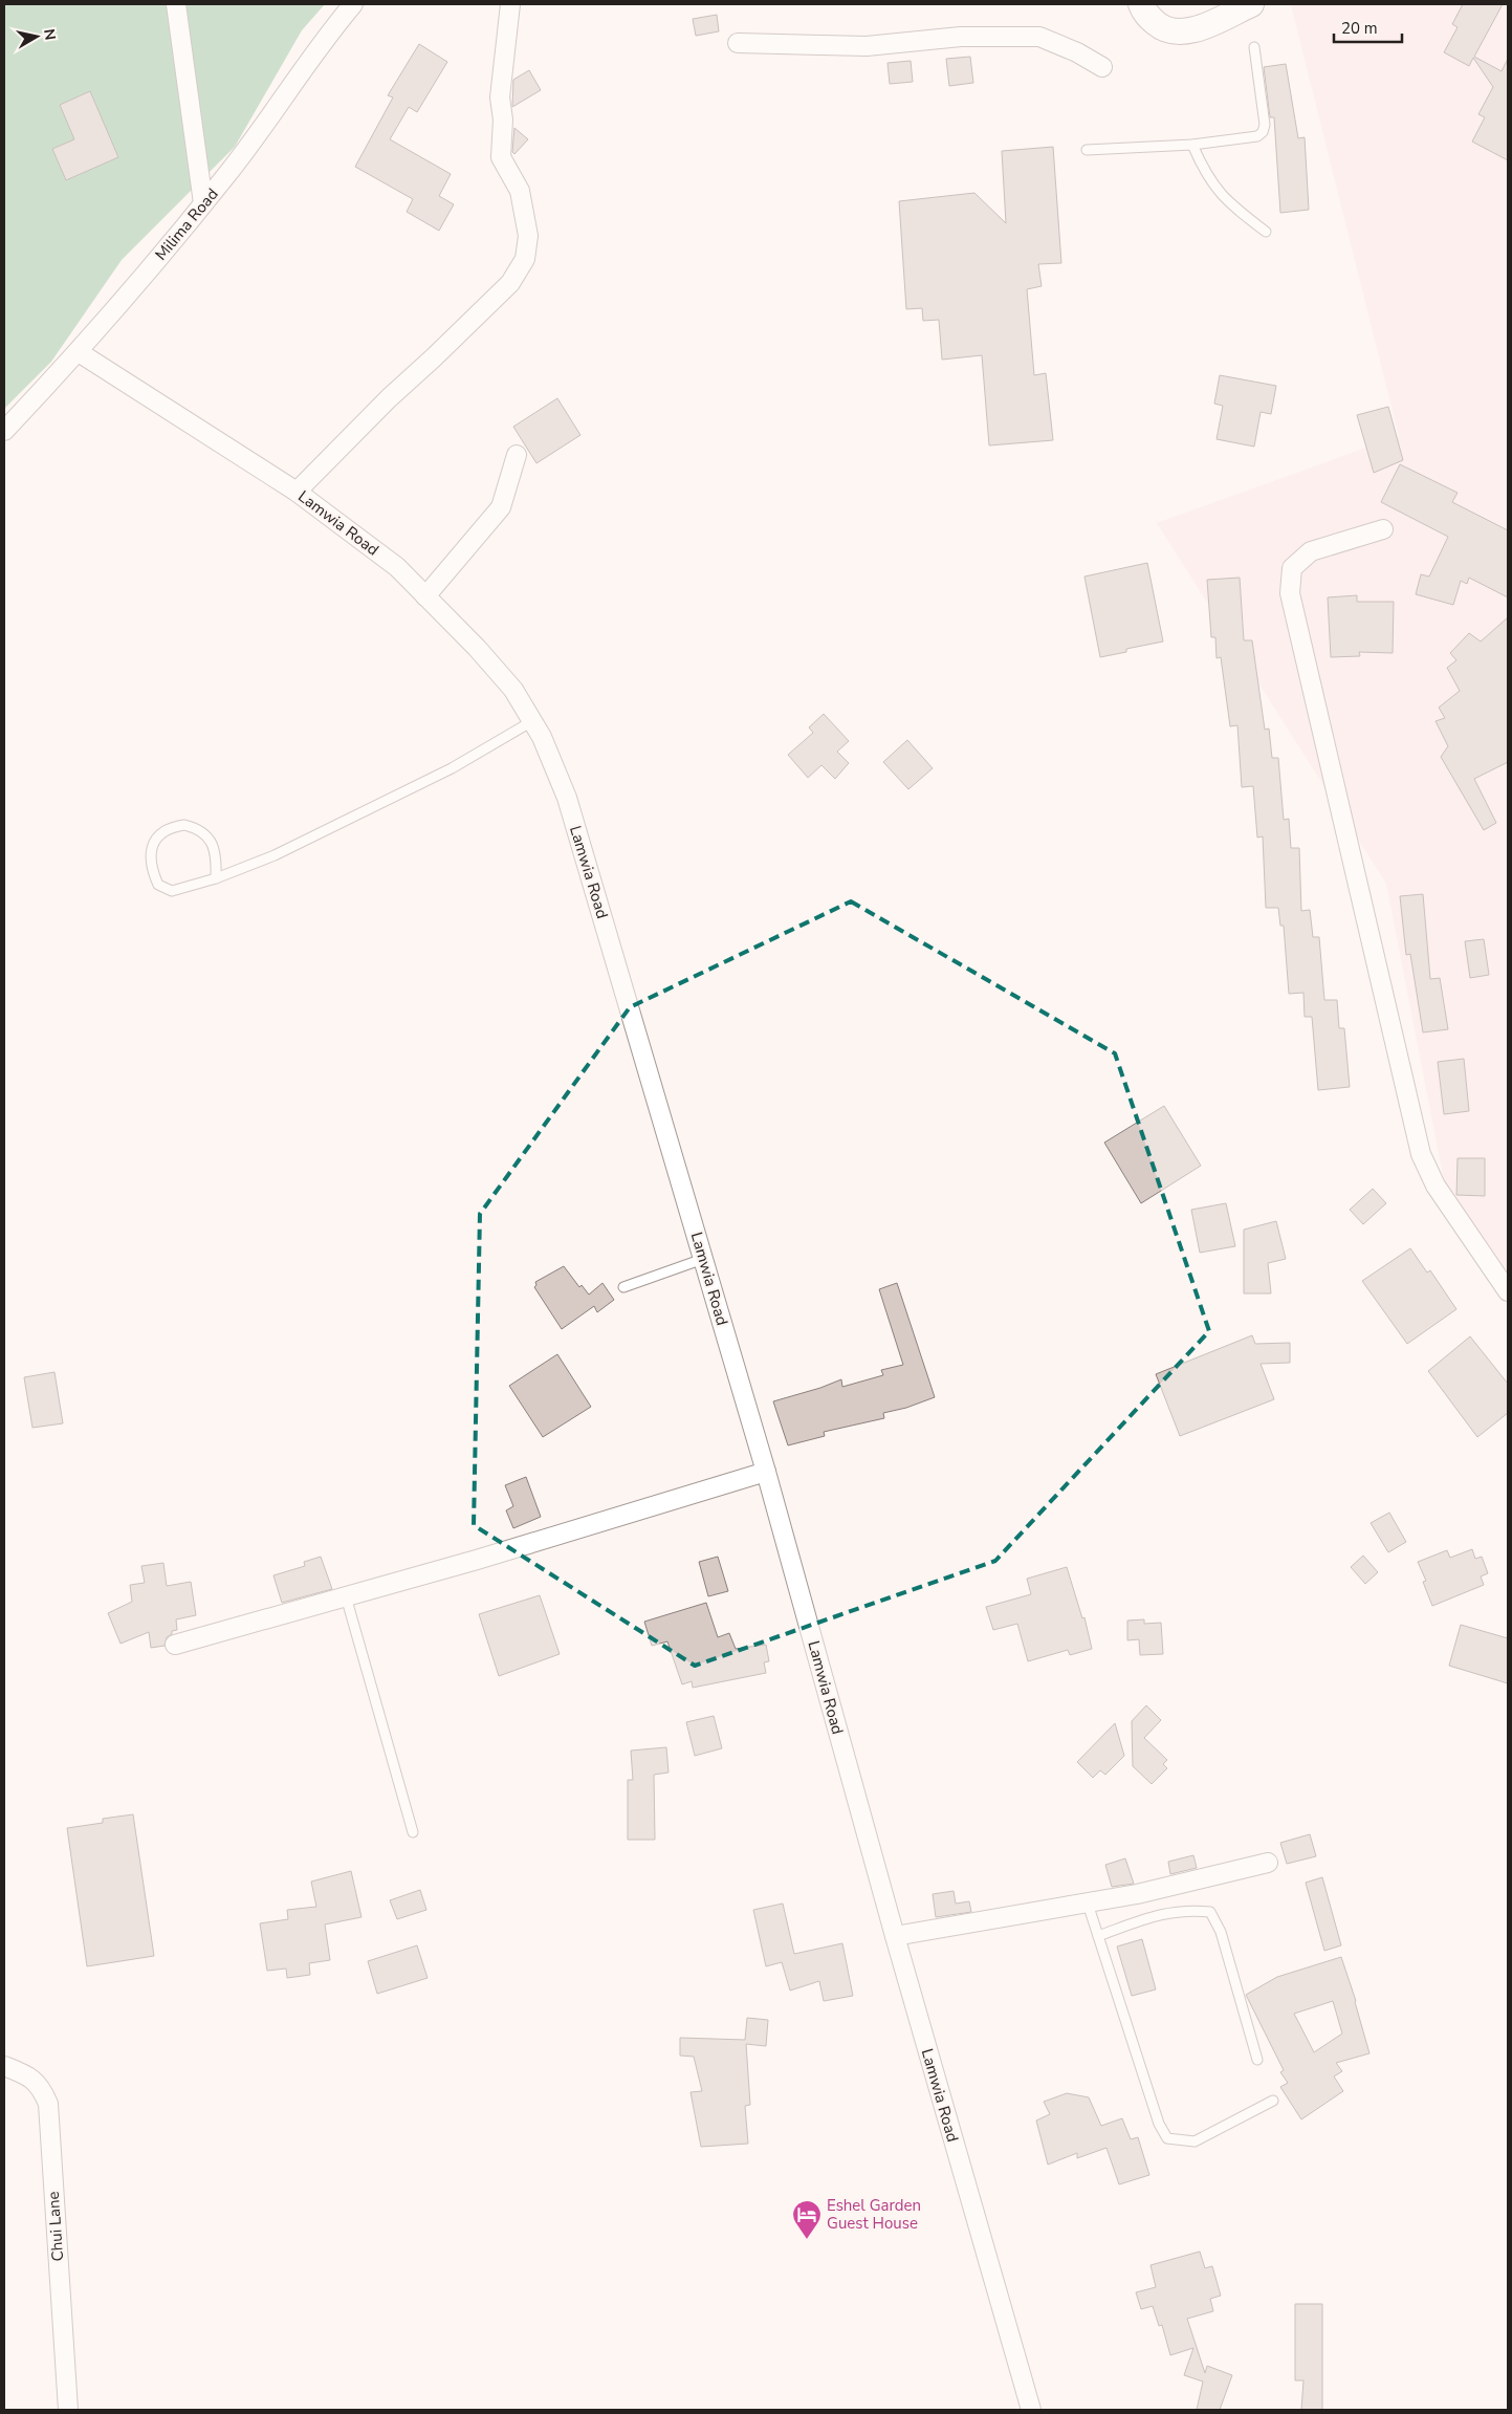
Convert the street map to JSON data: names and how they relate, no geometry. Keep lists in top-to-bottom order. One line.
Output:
{"streets":{"street":["Milima Road","Lamwia Road","Chui Lane"]},"crossings":[["Milima Road","Lamwia Road"]],"places":{"hotel":["Eshel Garden Guest House"]},"scale_bar":"20 m","north":"right"}
